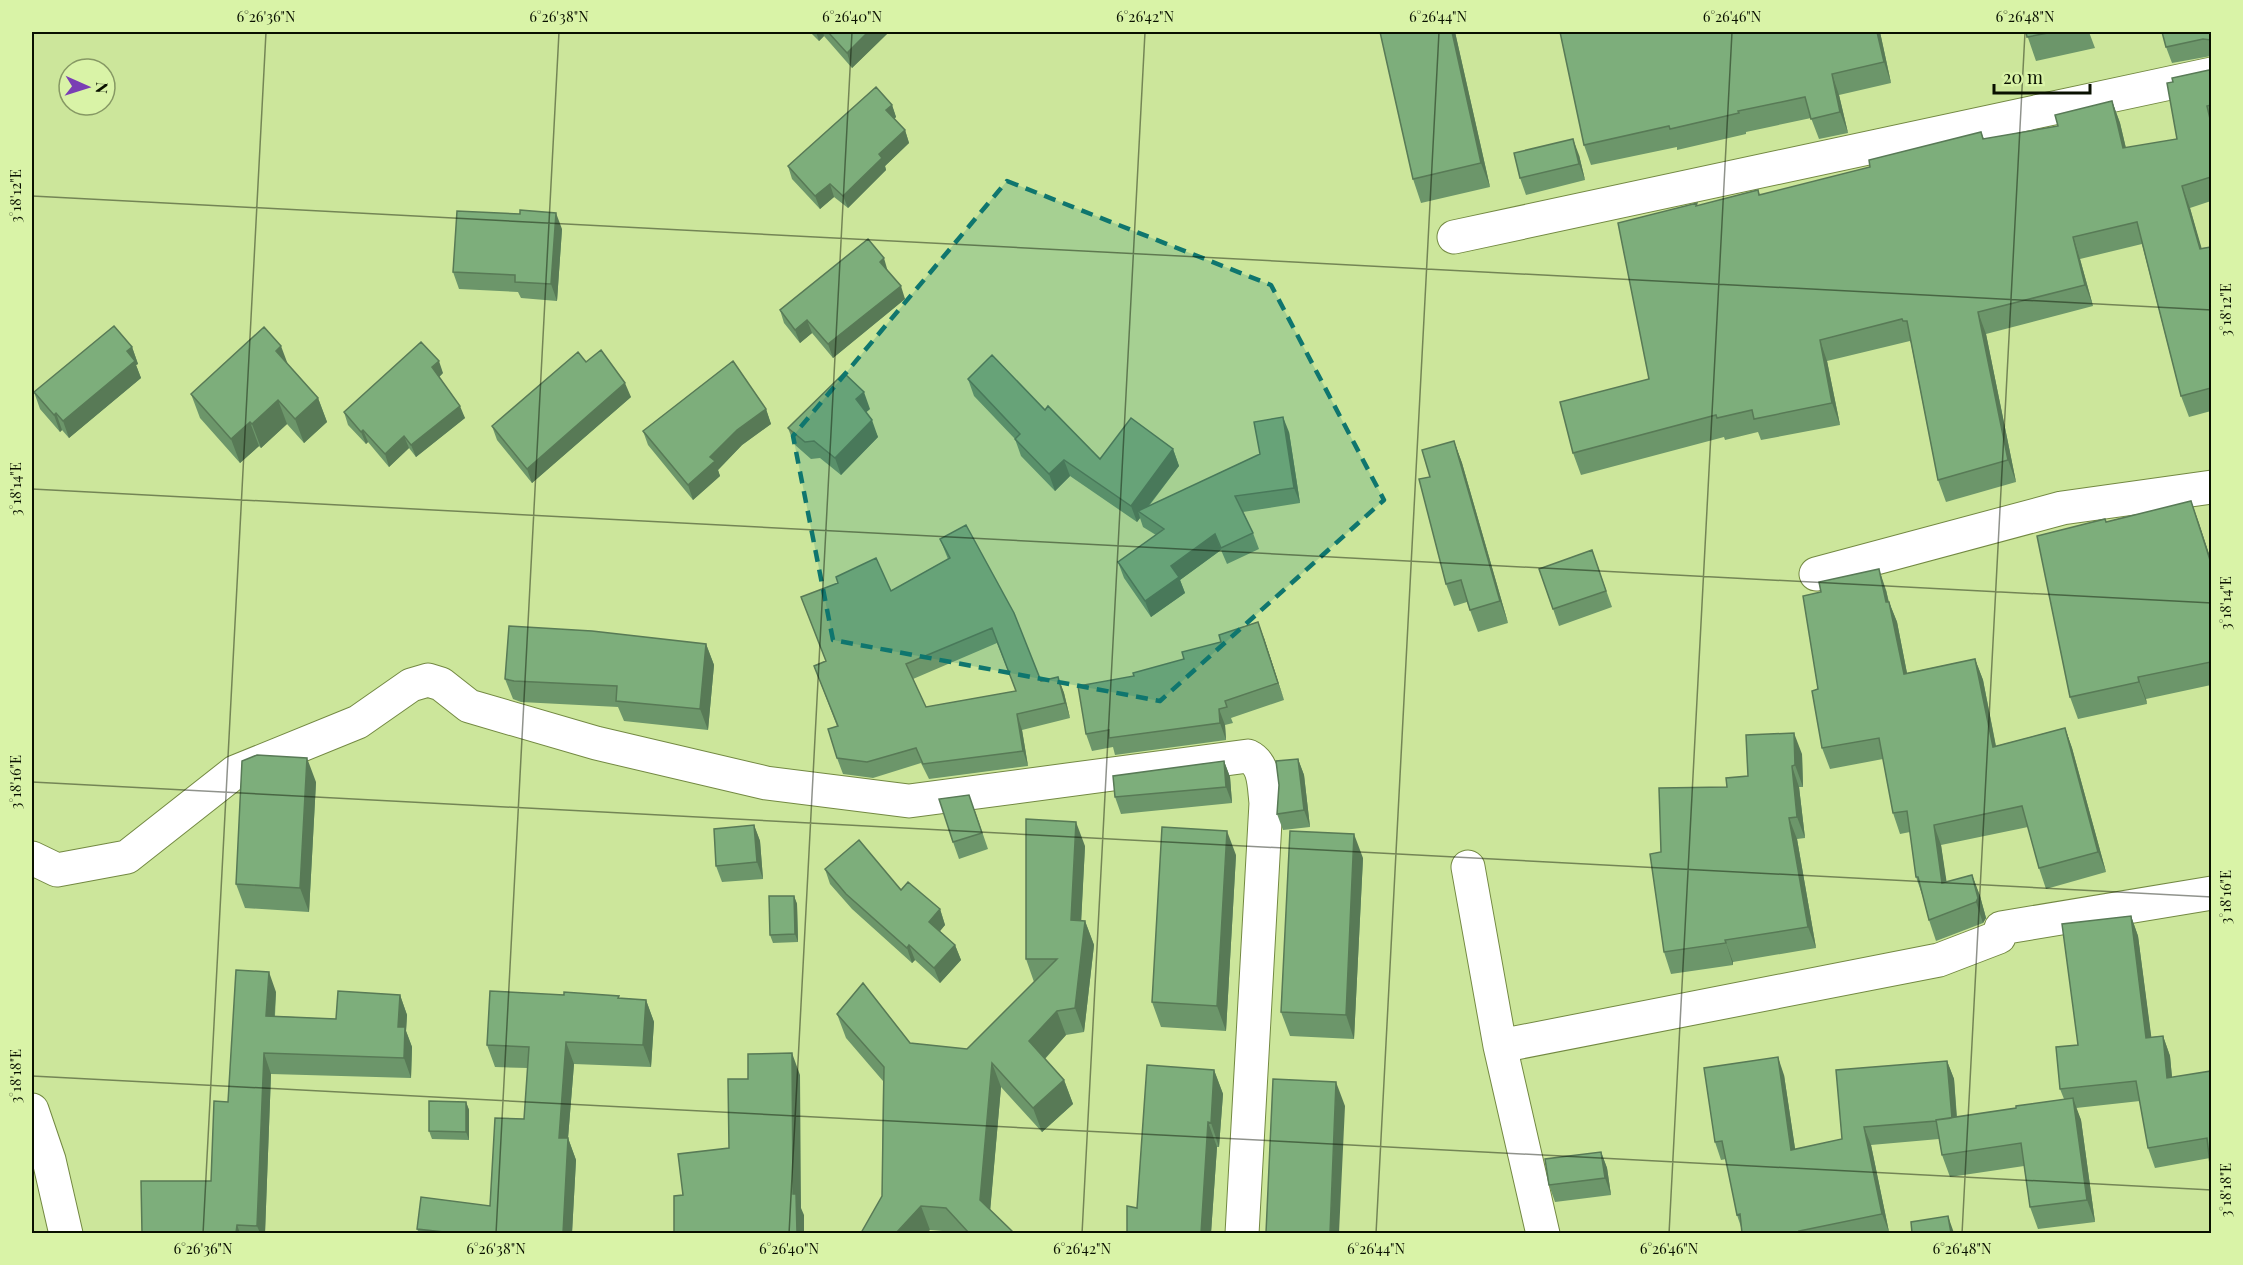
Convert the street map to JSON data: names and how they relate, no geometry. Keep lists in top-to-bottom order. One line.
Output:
{"scale_bar":"20 m","north":"right","coordinates":["6°26'36\"N","6°26'38\"N","6°26'40\"N","6°26'42\"N","6°26'44\"N","6°26'46\"N","6°26'48\"N","3°18'12\"E","3°18'14\"E","3°18'16\"E","3°18'18\"E"]}
